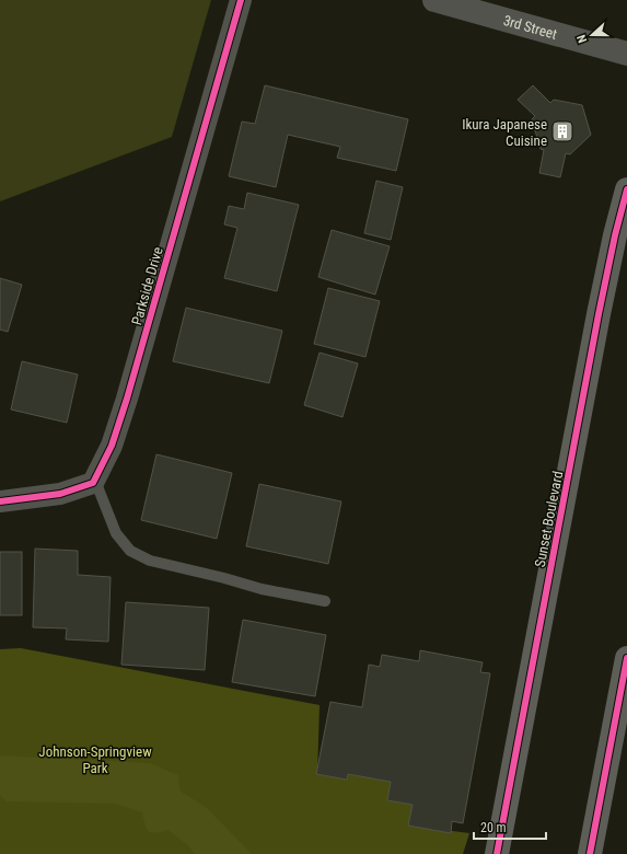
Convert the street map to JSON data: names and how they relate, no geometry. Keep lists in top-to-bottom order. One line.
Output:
{"streets":{"main road":["Sunset Boulevard"],"street":["3rd Street","Parkside Drive"]},"parks":["Johnson-Springview Park"],"places":{"building":["Ikura Japanese Cuisine"]},"scale_bar":"20 m","north":"left"}
